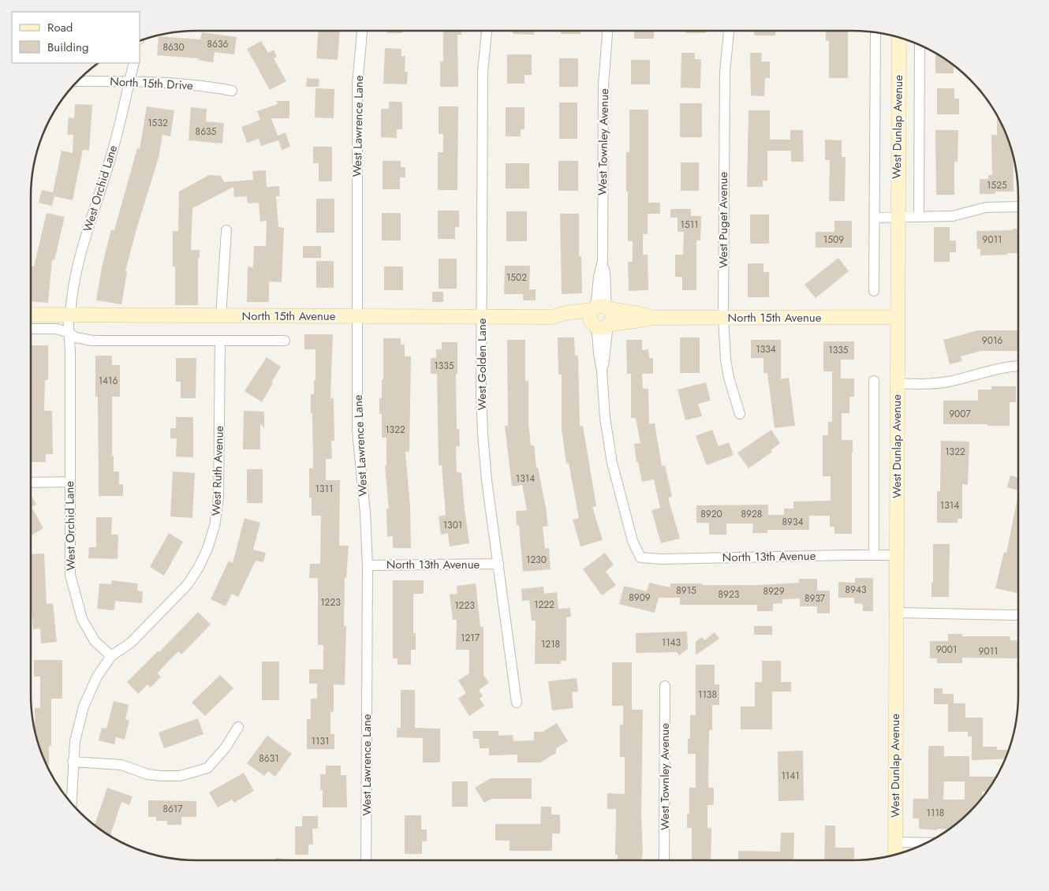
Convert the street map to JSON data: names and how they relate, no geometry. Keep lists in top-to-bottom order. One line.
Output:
{"streets":{"street":["North 15th Drive","West Lawrence Lane","West Dunlap Avenue","West Townley Avenue","West Orchid Lane","West Puget Avenue","North 15th Avenue","West Golden Lane","West Ruth Avenue","North 13th Avenue"]},"crossings":[["North 15th Drive","West Orchid Lane"],["West Lawrence Lane","North 15th Avenue"],["West Lawrence Lane","North 13th Avenue"],["West Dunlap Avenue","North 15th Avenue"],["West Dunlap Avenue","North 13th Avenue"],["West Townley Avenue","North 15th Avenue"],["West Orchid Lane","North 15th Avenue"],["West Orchid Lane","West Ruth Avenue"],["West Puget Avenue","North 15th Avenue"],["North 15th Avenue","West Golden Lane"],["North 15th Avenue","West Ruth Avenue"],["West Golden Lane","North 13th Avenue"]],"house_numbers":["8636","8630","1532","8635","1525","1511","1509","9011","1502","9016","1334","1335","1335","1416","9007","1322","1322","1314","1311","1314","8920","8928","8934","1301","1230","8943","8915","8929","8923","8909","8937","1223","1222","1223","1217","1143","1218","9001","9011","1138","1131","8631","1141","8617","1118"],"legend":["Road","Building"]}
